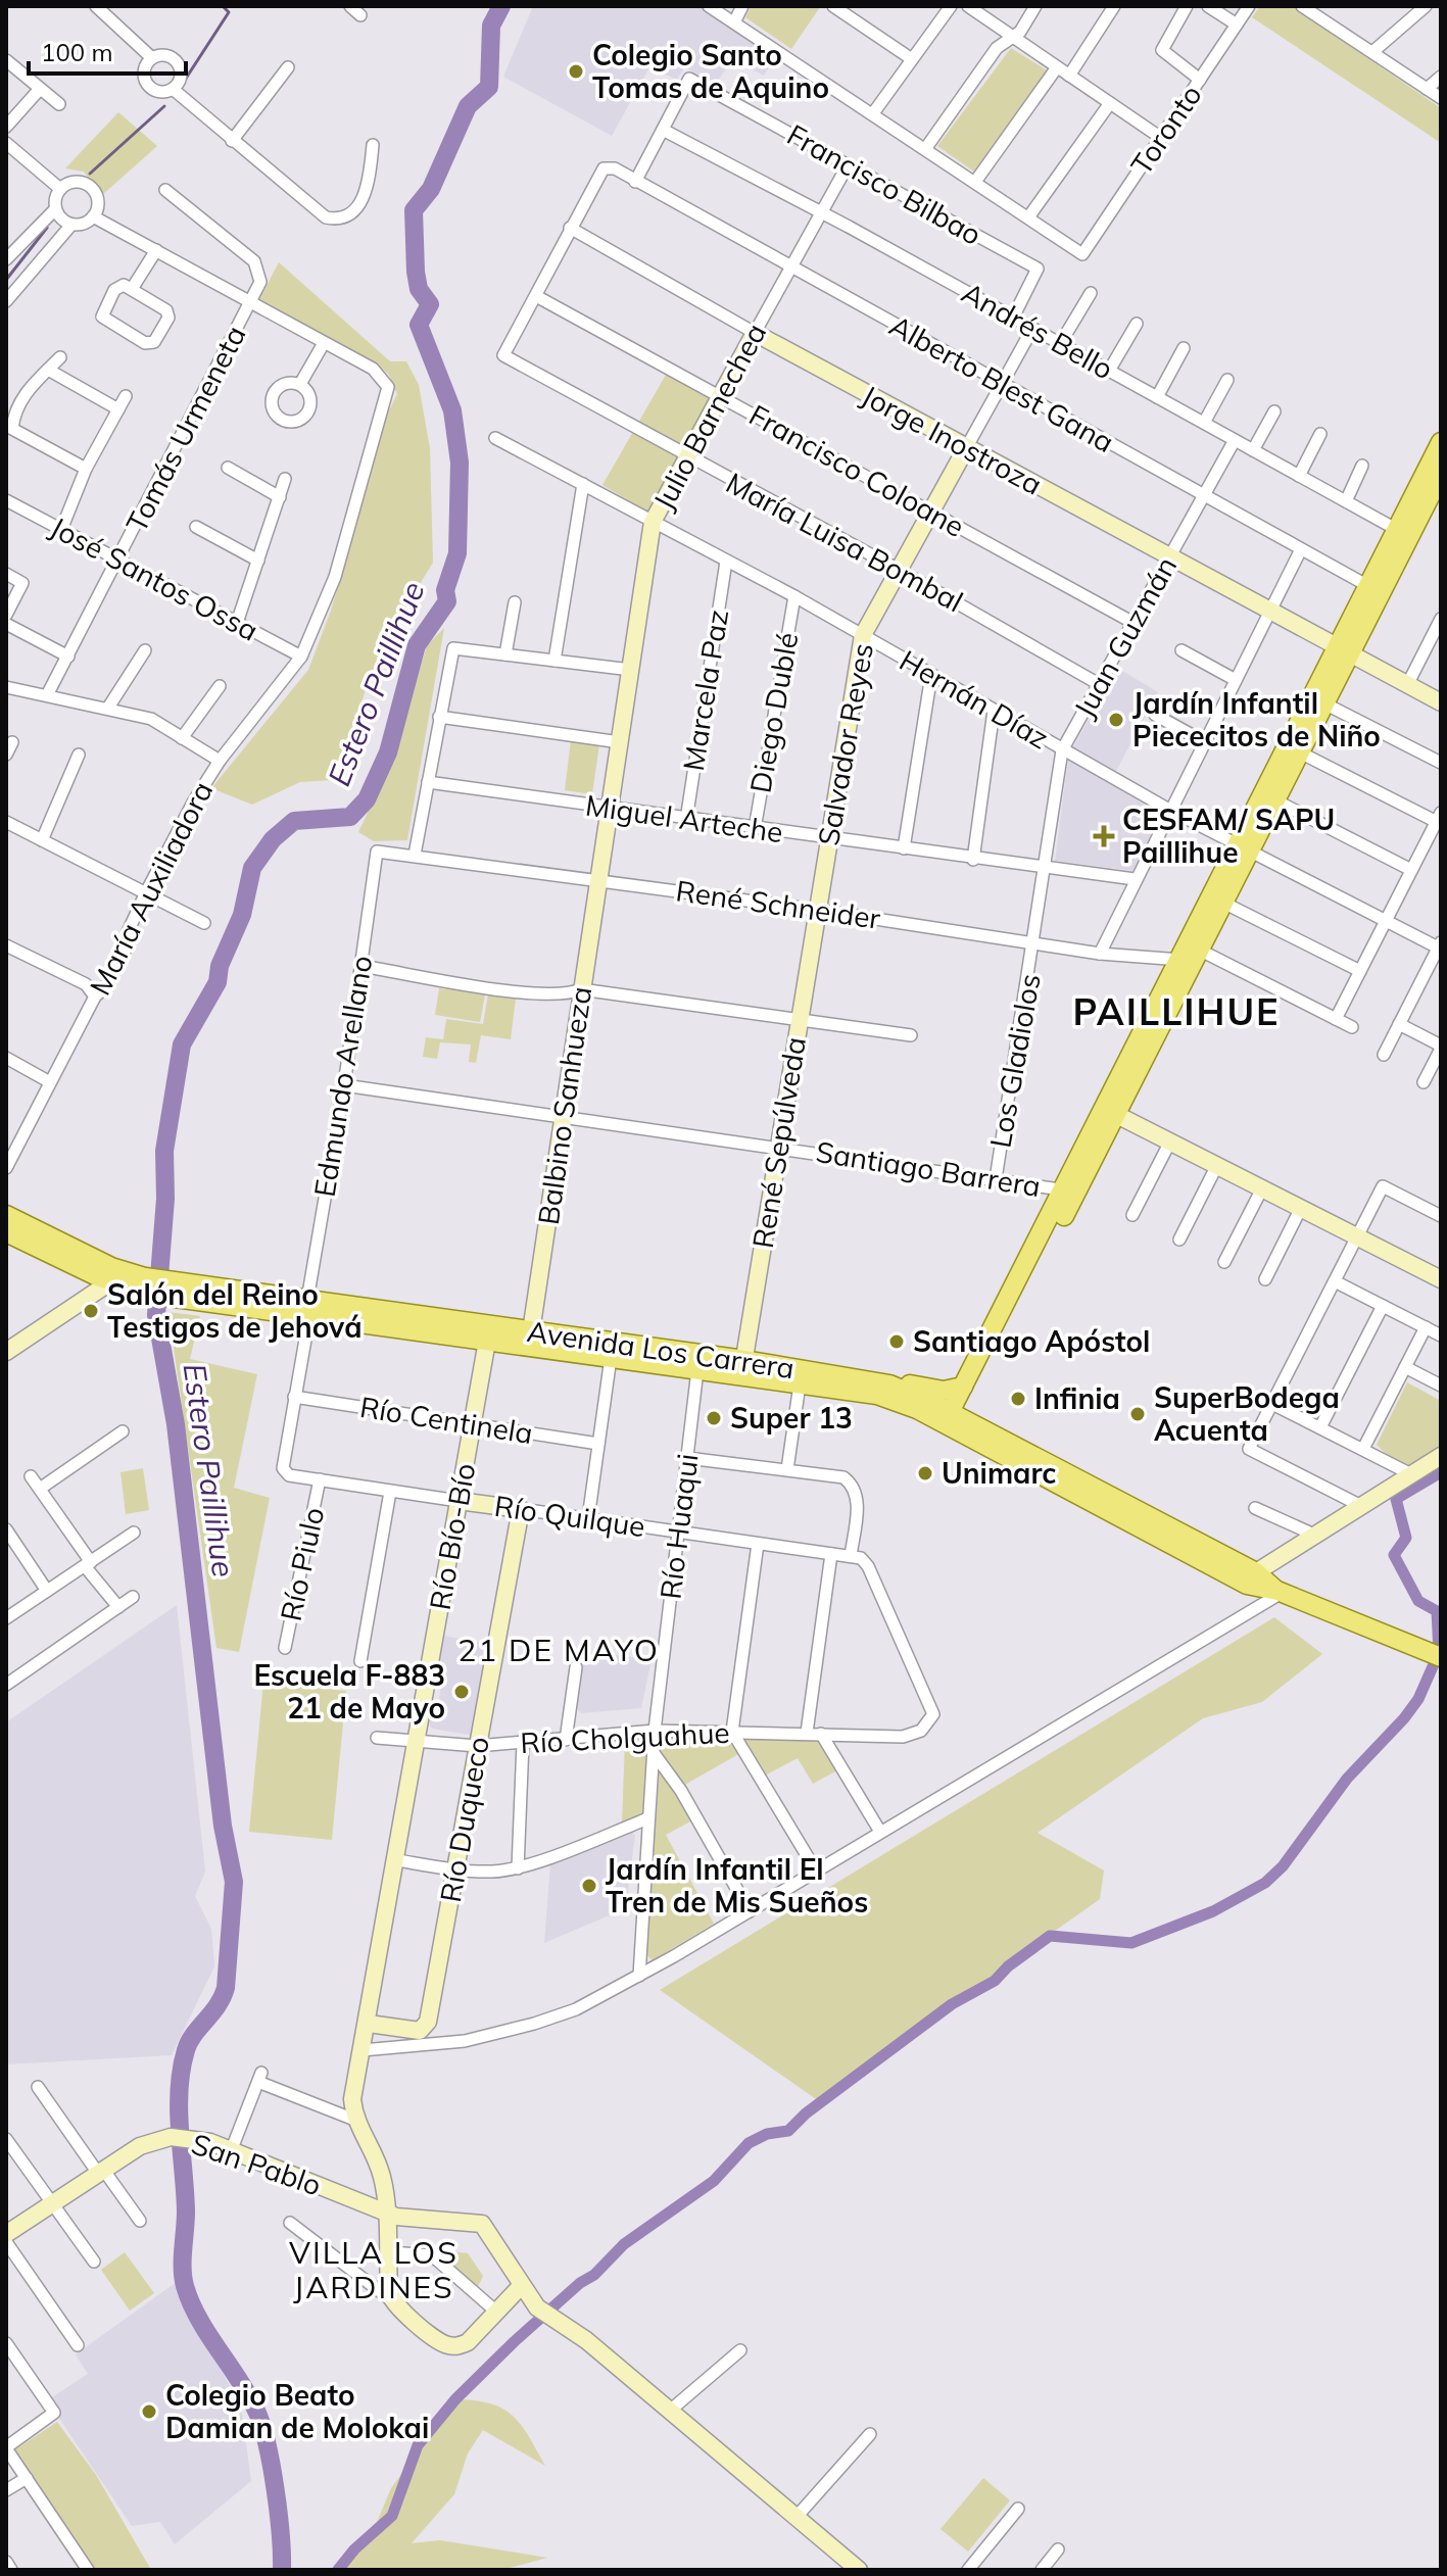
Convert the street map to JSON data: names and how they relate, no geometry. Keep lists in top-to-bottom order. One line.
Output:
{"streets":{"main road":["Avenida Los Carrera"],"street":["Toronto","Francisco Bilbao","Andrés Bello","Alberto Blest Gana","Julio Barnechea","Tomás Urmeneta","Jorge Inostroza","Francisco Coloane","María Luisa Bombal","José Santos Ossa","Juan Guzmán","Marcela Paz","Hernán Díaz","Diego Dublé","Salvador Reyes","Miguel Arteche","María Auxiliadora","René Schneider","Los Gladiolos","Edmundo Arellano","Balbino Sanhueza","René Sepúlveda","Santiago Barrera","Río Centinela","Río Quilque","Río Huaqui","Río Bío-Bío","Río Piulo","Río Cholguahue","Río Duqueco","San Pablo"]},"crossings":[["Francisco Bilbao","Andrés Bello"],["Francisco Bilbao","Julio Barnechea"],["Andrés Bello","Julio Barnechea"],["Andrés Bello","Juan Guzmán"],["Andrés Bello","Salvador Reyes"],["Alberto Blest Gana","Julio Barnechea"],["Alberto Blest Gana","Jorge Inostroza"],["Alberto Blest Gana","Juan Guzmán"],["Alberto Blest Gana","Salvador Reyes"],["Julio Barnechea","Jorge Inostroza"],["Julio Barnechea","Francisco Coloane"],["Julio Barnechea","María Luisa Bombal"],["Julio Barnechea","Hernán Díaz"],["Julio Barnechea","Miguel Arteche"],["Julio Barnechea","René Schneider"],["Julio Barnechea","Balbino Sanhueza"],["Tomás Urmeneta","José Santos Ossa"],["Jorge Inostroza","Juan Guzmán"],["Jorge Inostroza","Salvador Reyes"],["Francisco Coloane","María Luisa Bombal"],["Francisco Coloane","Juan Guzmán"],["Francisco Coloane","Salvador Reyes"],["María Luisa Bombal","Juan Guzmán"],["María Luisa Bombal","Salvador Reyes"],["José Santos Ossa","María Auxiliadora"],["Juan Guzmán","Hernán Díaz"],["Juan Guzmán","Miguel Arteche"],["Juan Guzmán","René Schneider"],["Juan Guzmán","Los Gladiolos"],["Marcela Paz","Hernán Díaz"],["Marcela Paz","Miguel Arteche"],["Hernán Díaz","Diego Dublé"],["Hernán Díaz","Salvador Reyes"],["Diego Dublé","Miguel Arteche"],["Salvador Reyes","Miguel Arteche"],["Salvador Reyes","René Schneider"],["Salvador Reyes","René Sepúlveda"],["René Schneider","Los Gladiolos"],["René Schneider","Edmundo Arellano"],["René Schneider","Balbino Sanhueza"],["René Schneider","René Sepúlveda"],["Los Gladiolos","Santiago Barrera"],["Edmundo Arellano","Santiago Barrera"],["Edmundo Arellano","Avenida Los Carrera"],["Edmundo Arellano","Río Centinela"],["Edmundo Arellano","Río Quilque"],["Balbino Sanhueza","Santiago Barrera"],["Balbino Sanhueza","Avenida Los Carrera"],["René Sepúlveda","Santiago Barrera"],["René Sepúlveda","Avenida Los Carrera"],["Avenida Los Carrera","Río Huaqui"],["Avenida Los Carrera","Río Bío-Bío"],["Río Centinela","Río Bío-Bío"],["Río Quilque","Río Huaqui"],["Río Quilque","Río Bío-Bío"],["Río Quilque","Río Piulo"],["Río Quilque","Río Cholguahue"],["Río Quilque","Río Duqueco"],["Río Huaqui","Río Cholguahue"],["Río Bío-Bío","Río Cholguahue"],["Río Bío-Bío","Río Duqueco"],["Río Cholguahue","Río Duqueco"]],"districts":["PAILLIHUE","21 DE MAYO","VILLA LOS JARDINES"],"water":["Estero Paillihue"],"places":{"other":["Colegio Santo Tomas de Aquino","Jardín Infantil Piececitos de Niño","Salón del Reino Testigos de Jehová","Santiago Apóstol","Infinia","SuperBodega Acuenta","Super 13","Unimarc","Escuela F-883 21 de Mayo","Jardín Infantil El Tren de Mis Sueños","Colegio Beato Damian de Molokai"],"health":["CESFAM/ SAPU Paillihue"]},"scale_bar":"100 m"}
